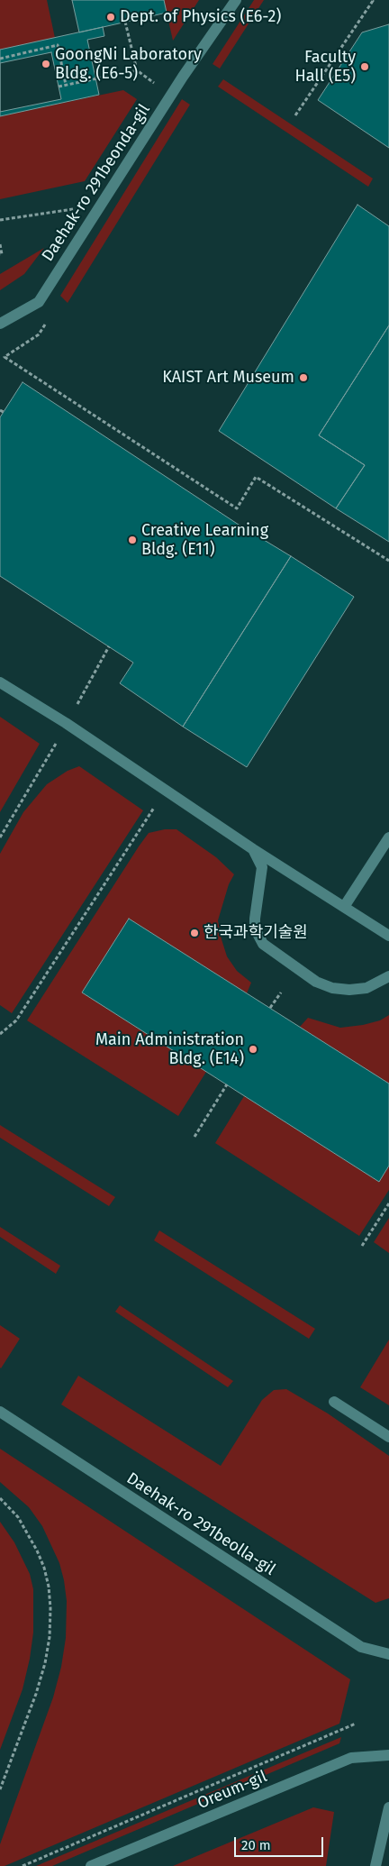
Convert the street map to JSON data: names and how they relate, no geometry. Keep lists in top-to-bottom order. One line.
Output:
{"streets":{"street":["Daehak-ro 291beonda-gil","Daehak-ro 291beolla-gil","Oreum-gil"]},"places":["Dept. of Physics (E6-2)","GoongNi Laboratory Bldg. (E6-5)","Faculty Hall (E5)","KAIST Art Museum","Creative Learning Bldg. (E11)","한국과학기술원","Main Administration Bldg. (E14)"],"scale_bar":"20 m"}
